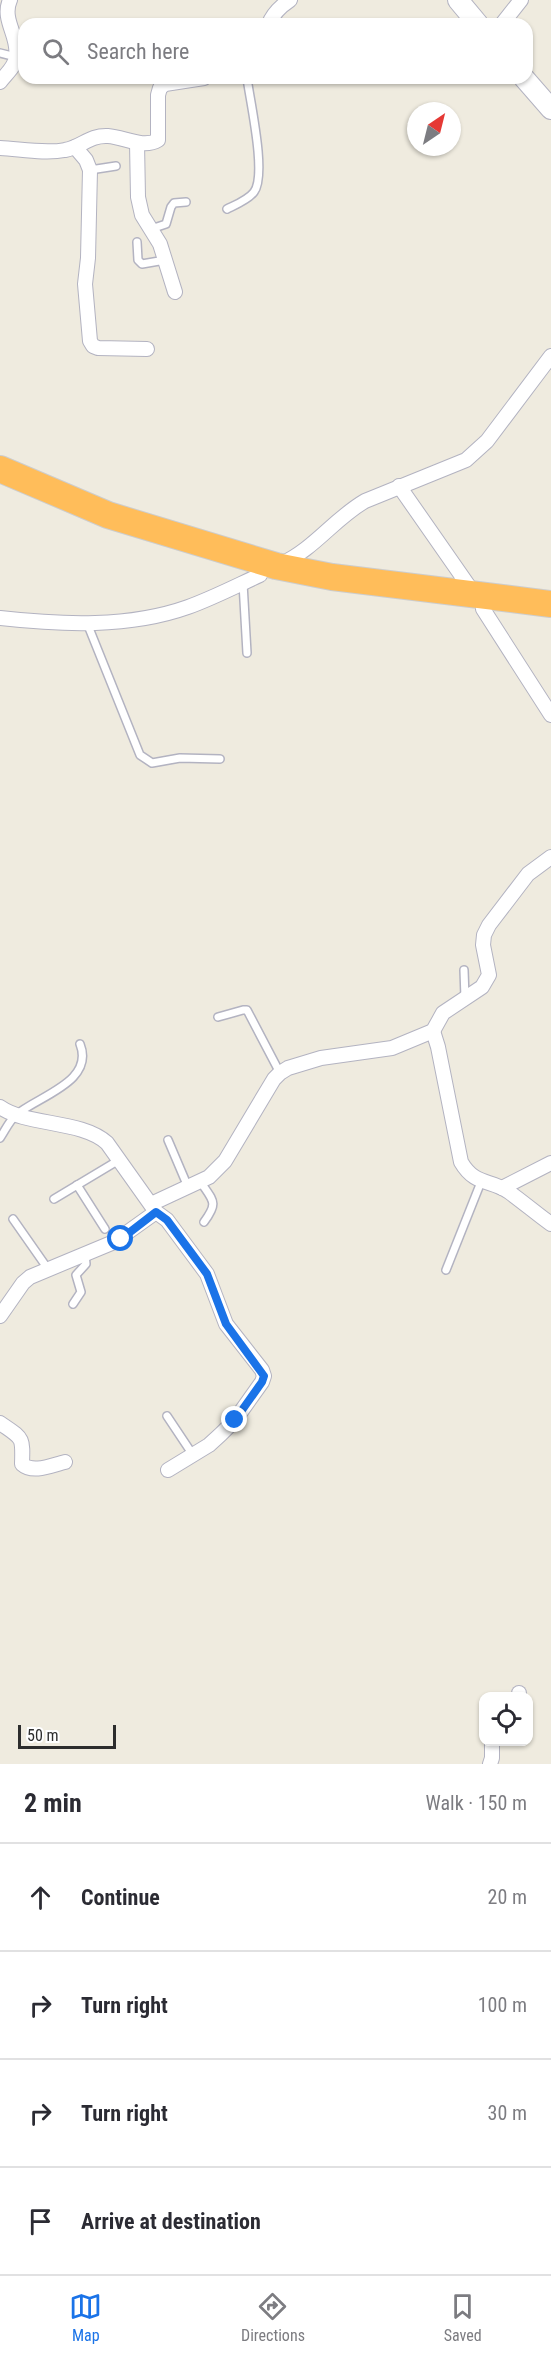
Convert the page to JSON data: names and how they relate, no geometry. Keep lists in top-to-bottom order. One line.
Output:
{"scale_bar":"50 m","north":"top right","page":{"search":"Search here","scale":"50 m","heading":["2 min","Walk · 150 m"],"list":[["Continue","20 m"],["Turn right","100 m"],["Turn right","30 m"],"Arrive at destination"],"nav":["Map","Directions","Saved"]}}
